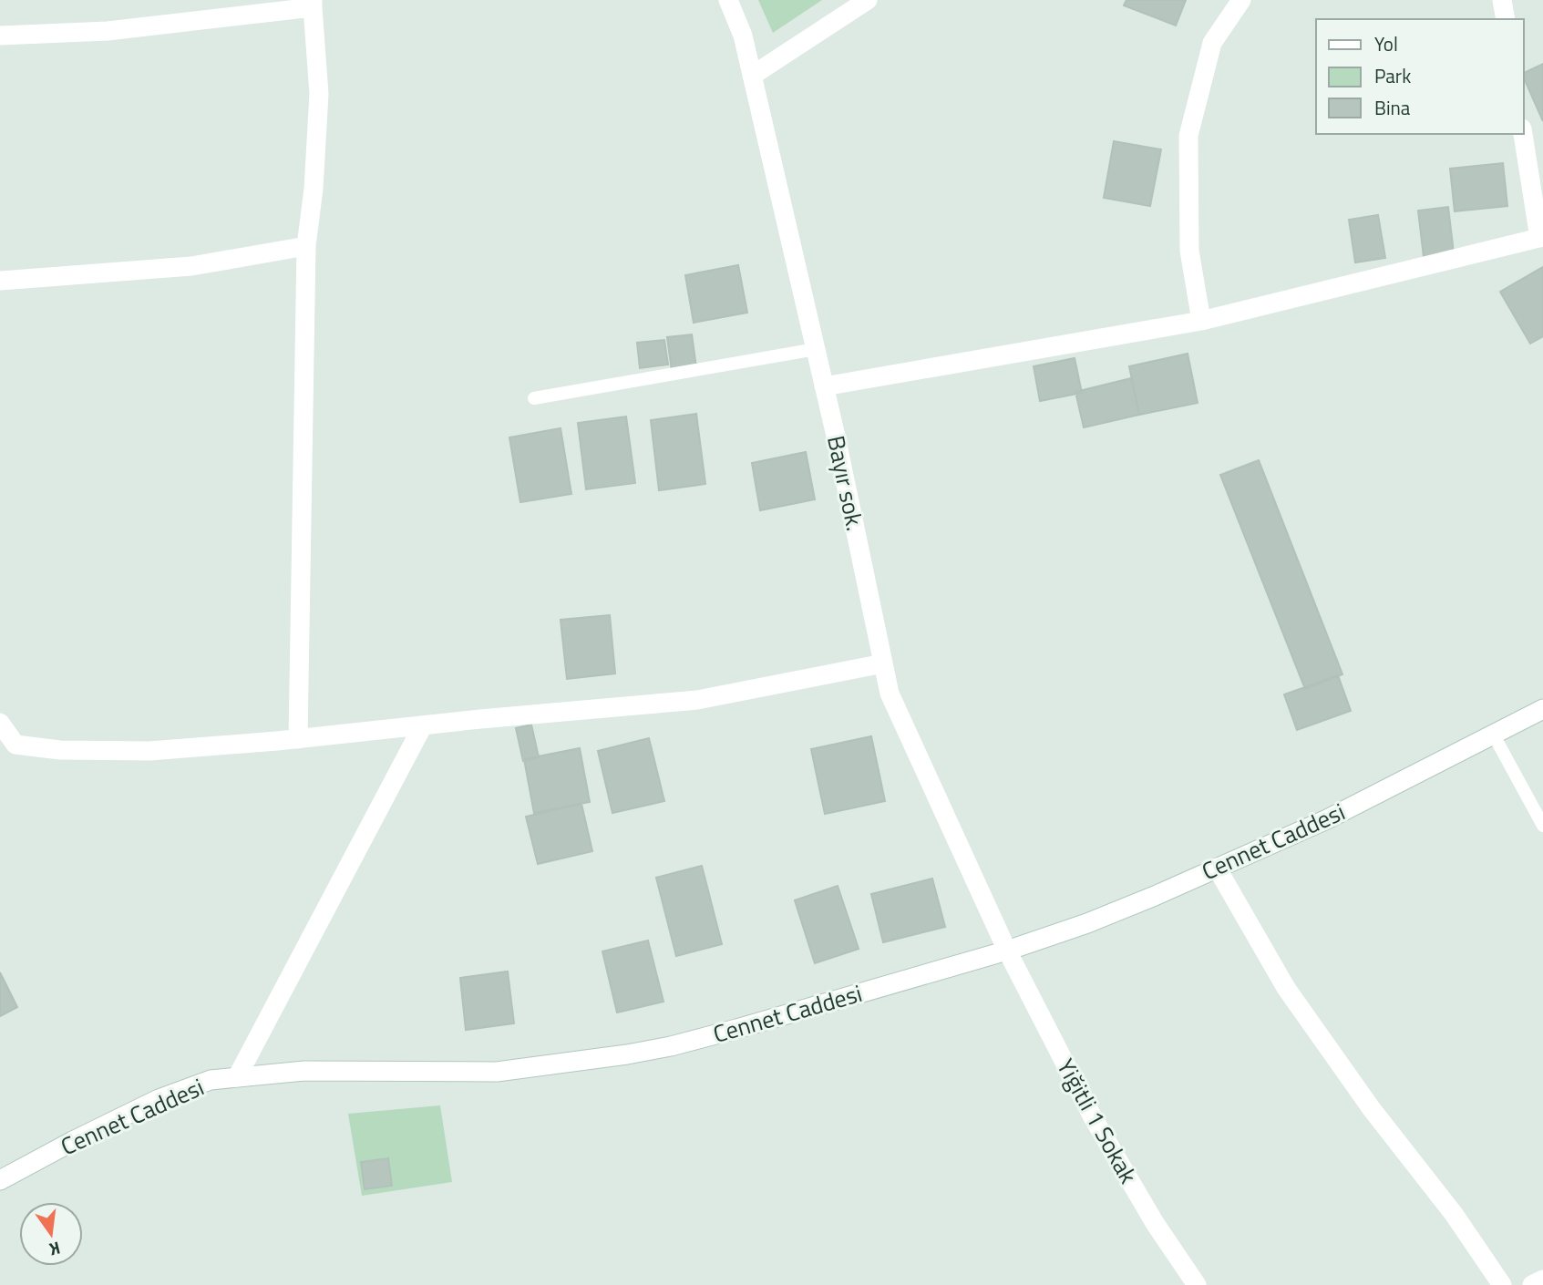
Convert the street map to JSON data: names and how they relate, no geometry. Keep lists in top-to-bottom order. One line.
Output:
{"streets":{"street":["Bayır sok.","Cennet Caddesi","Yiğitli 1 Sokak"]},"crossings":[["Bayır sok.","Cennet Caddesi"],["Bayır sok.","Yiğitli 1 Sokak"],["Cennet Caddesi","Yiğitli 1 Sokak"]],"legend":["Yol","Park","Bina"],"north":"bottom"}
